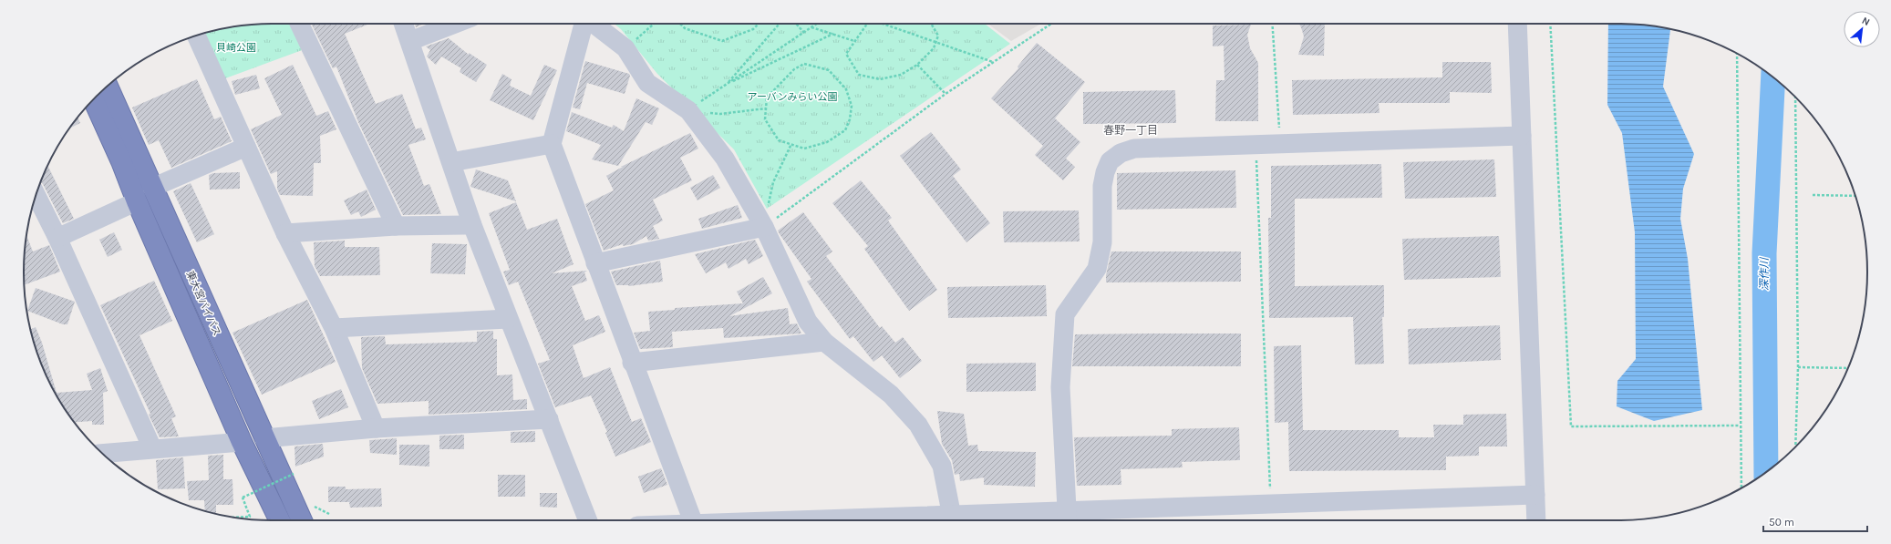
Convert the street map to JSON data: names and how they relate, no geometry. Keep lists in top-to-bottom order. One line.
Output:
{"streets":{"highway":["東大宮バイパス"]},"districts":["春野一丁目"],"water":["深作川"],"parks":["貝崎公園","アーバンみらい公園"],"scale_bar":"50 m","north":"top right"}
